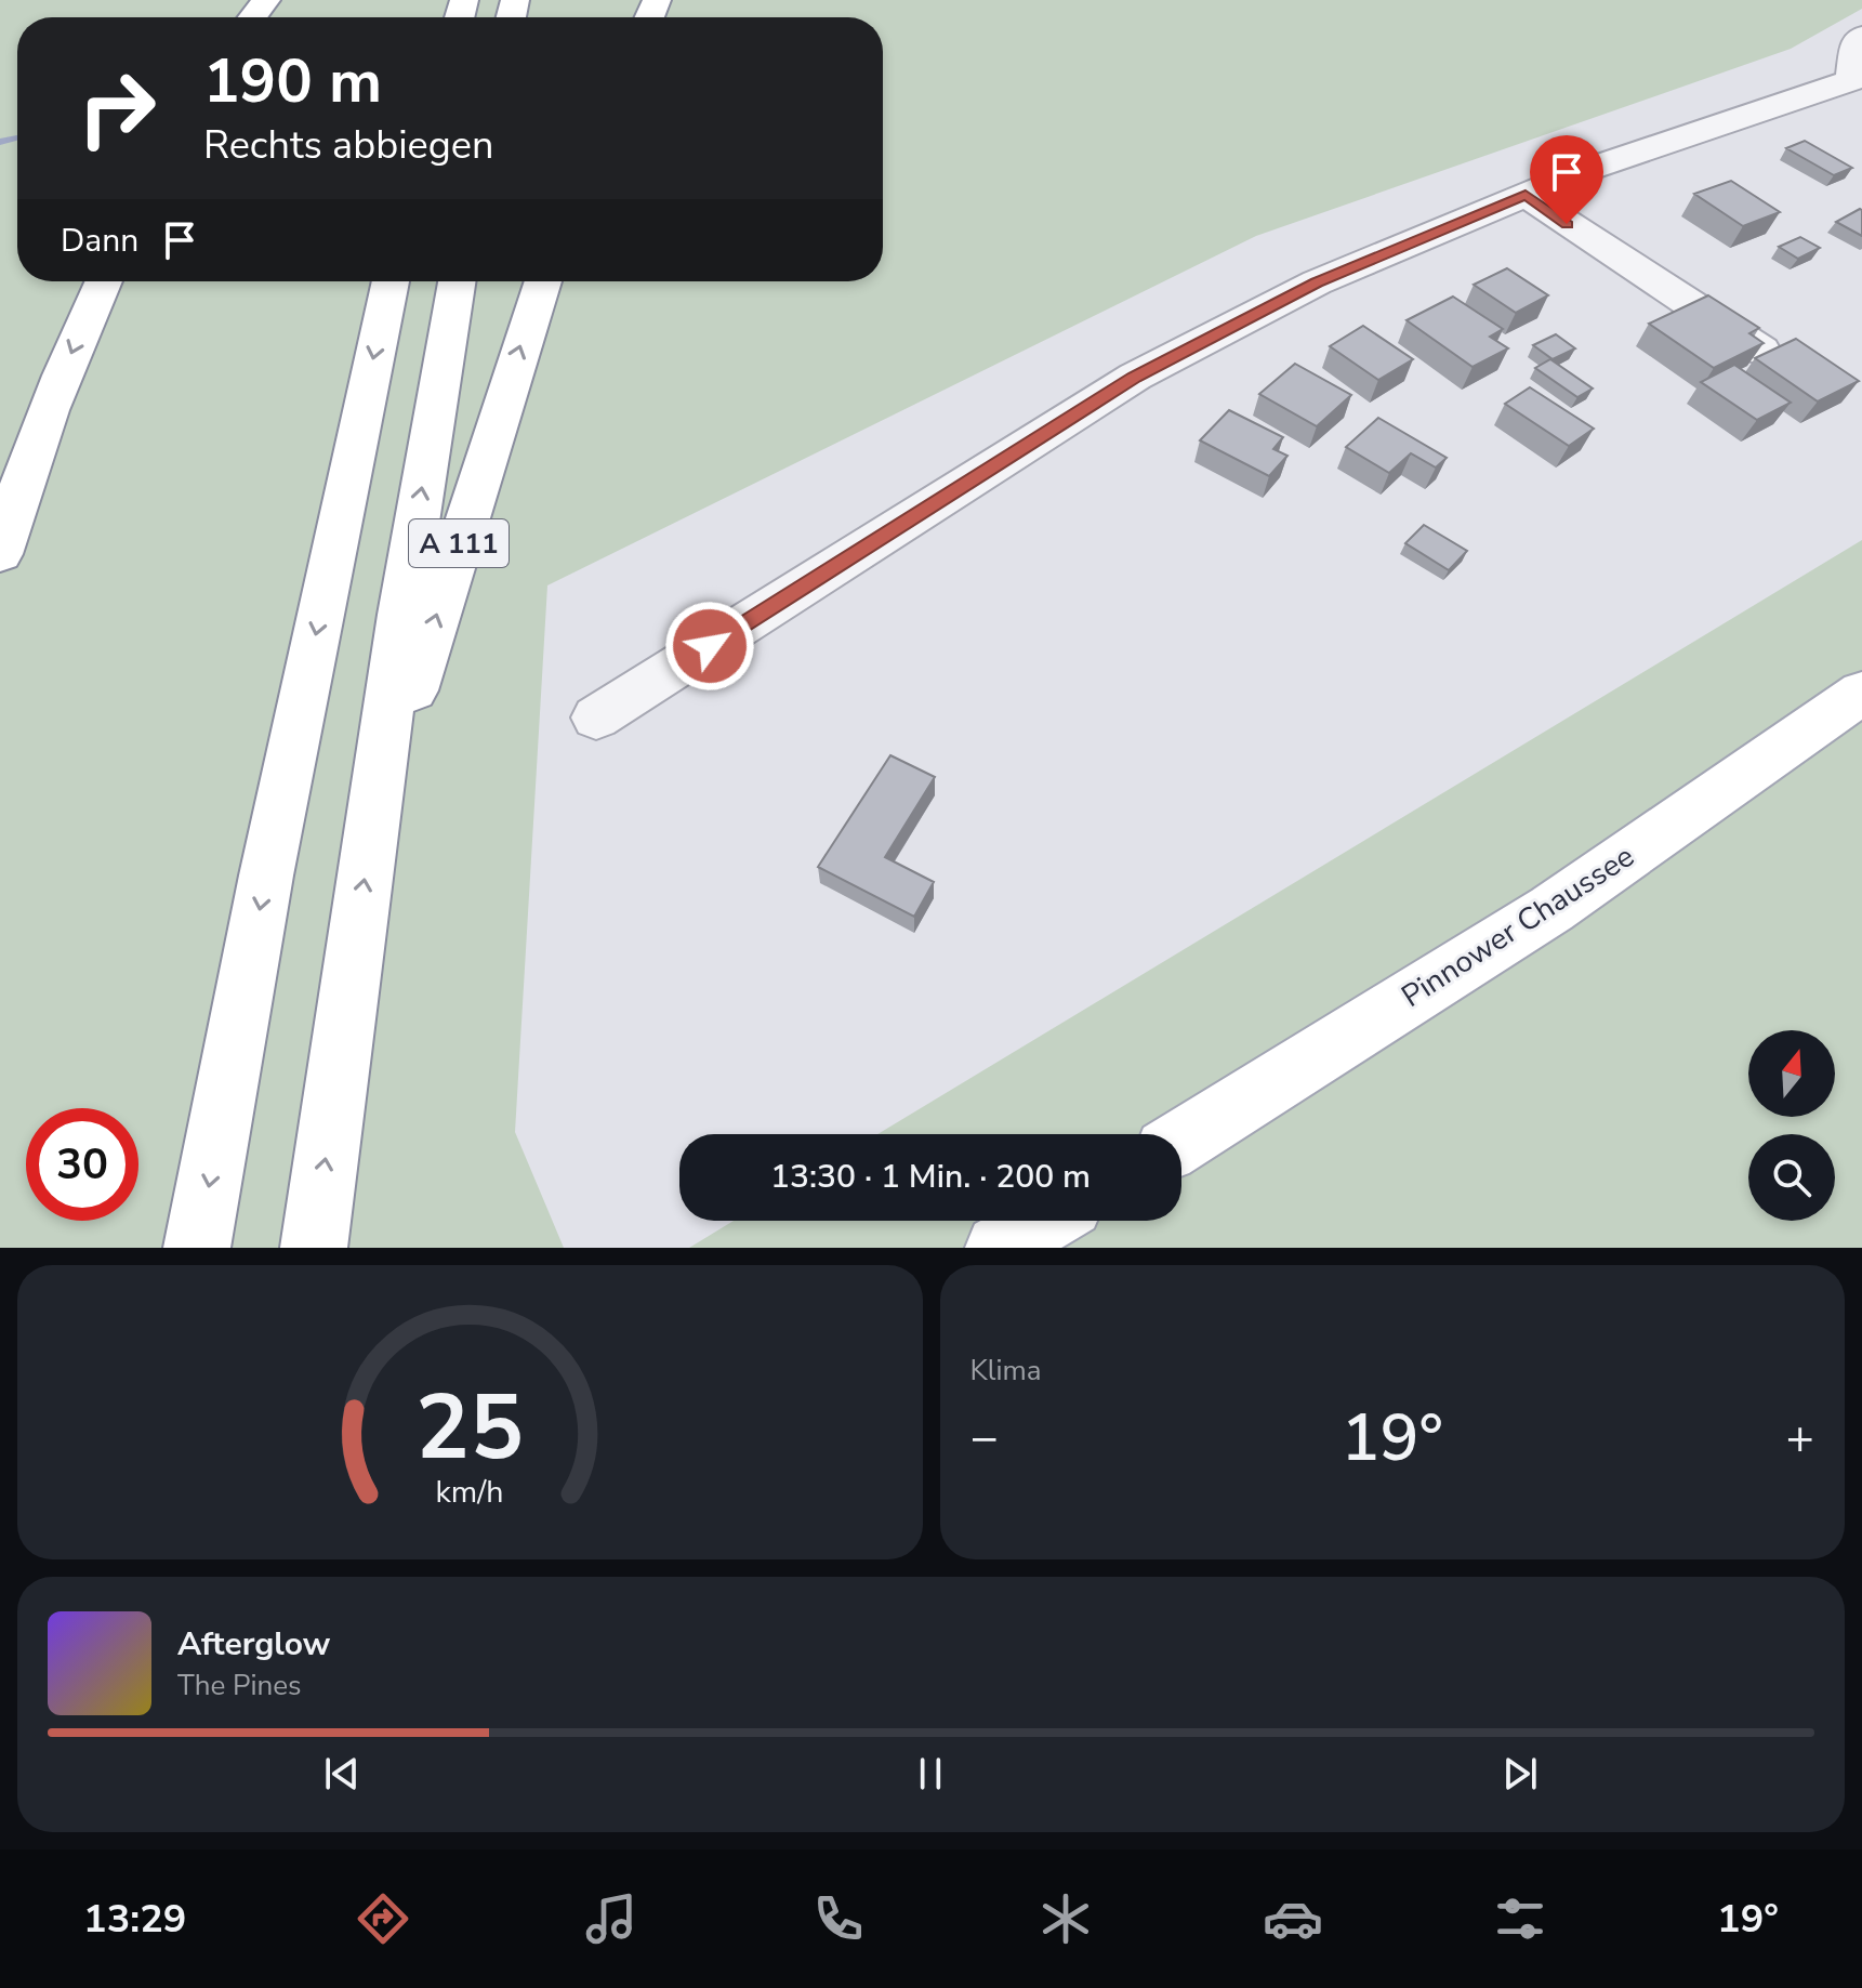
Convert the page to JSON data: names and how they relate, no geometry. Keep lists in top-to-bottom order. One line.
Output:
{"streets":{"main road":["A 111","Pinnower Chaussee"]},"north":"top","page":{"turn":["190 m","Rechts abbiegen"],"then":"Dann","limit":"30","trip":"13:30 · 1 Min. · 200 m","tile":"Klima","heat":["−","19°","+"],"song":["Afterglow","The Pines"],"tabs":["13:29","19°"],"gauge":["25","km/h"]}}
